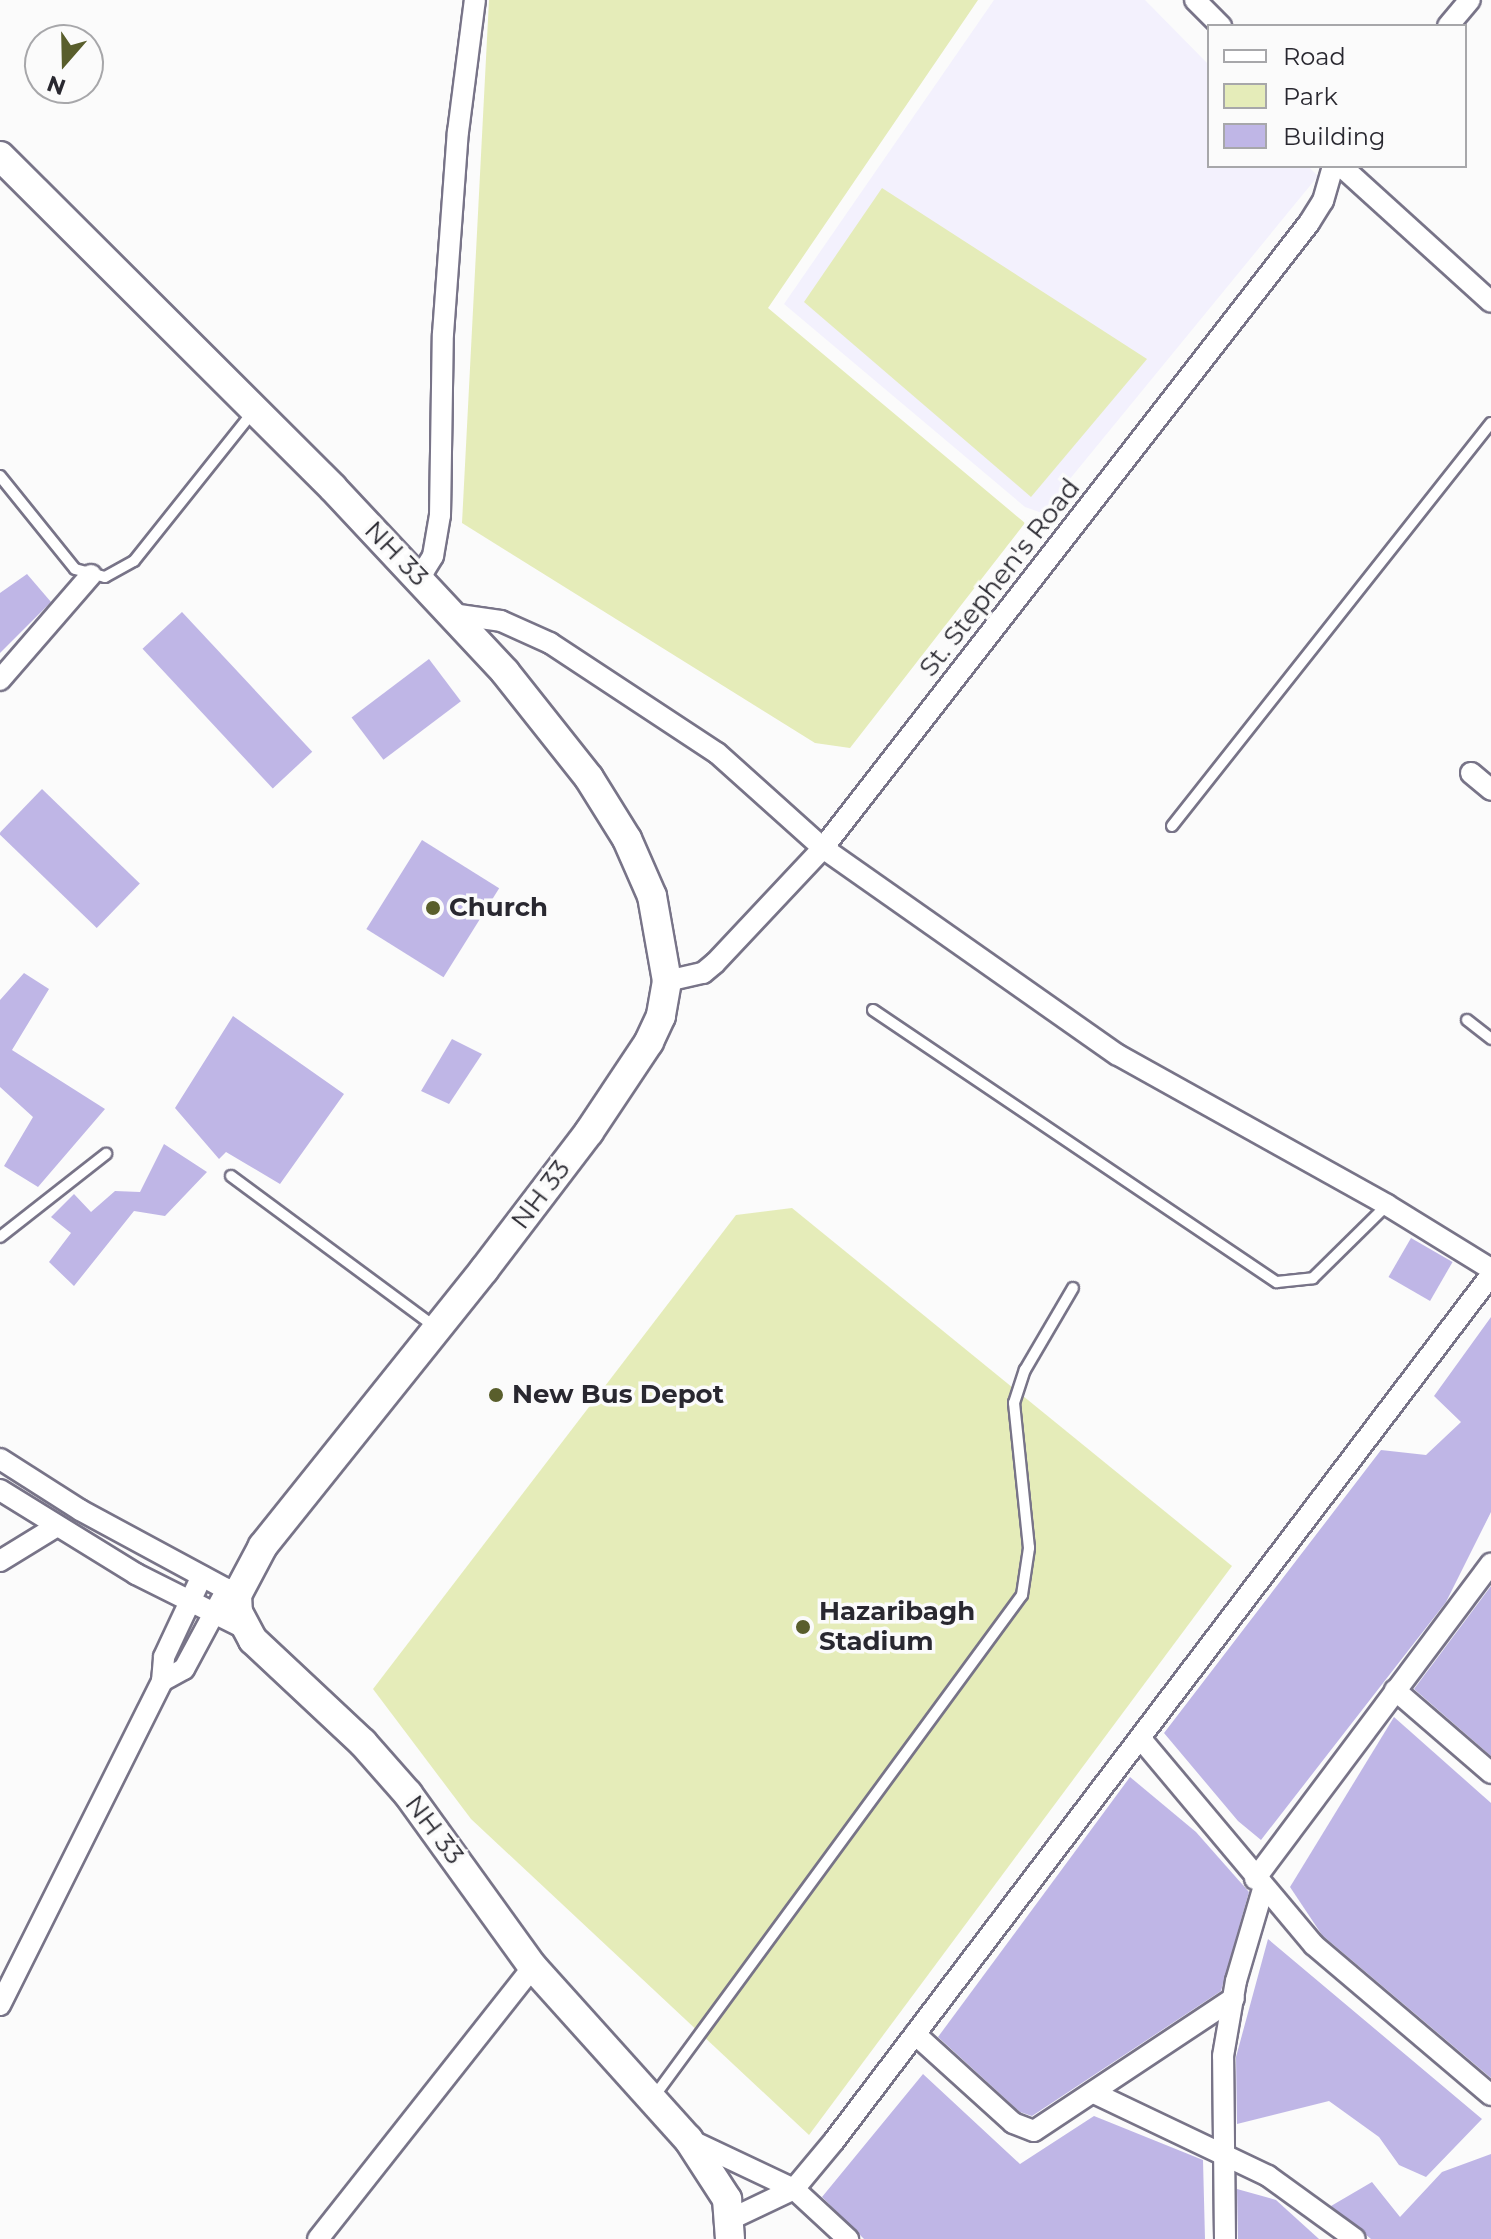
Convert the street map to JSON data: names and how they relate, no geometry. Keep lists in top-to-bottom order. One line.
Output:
{"streets":{"main road":["NH 33"],"street":["St. Stephen's Road"]},"crossings":[["NH 33","St. Stephen's Road"]],"places":["Church","New Bus Depot","Hazaribagh Stadium"],"legend":["Road","Park","Building"],"north":"bottom"}
